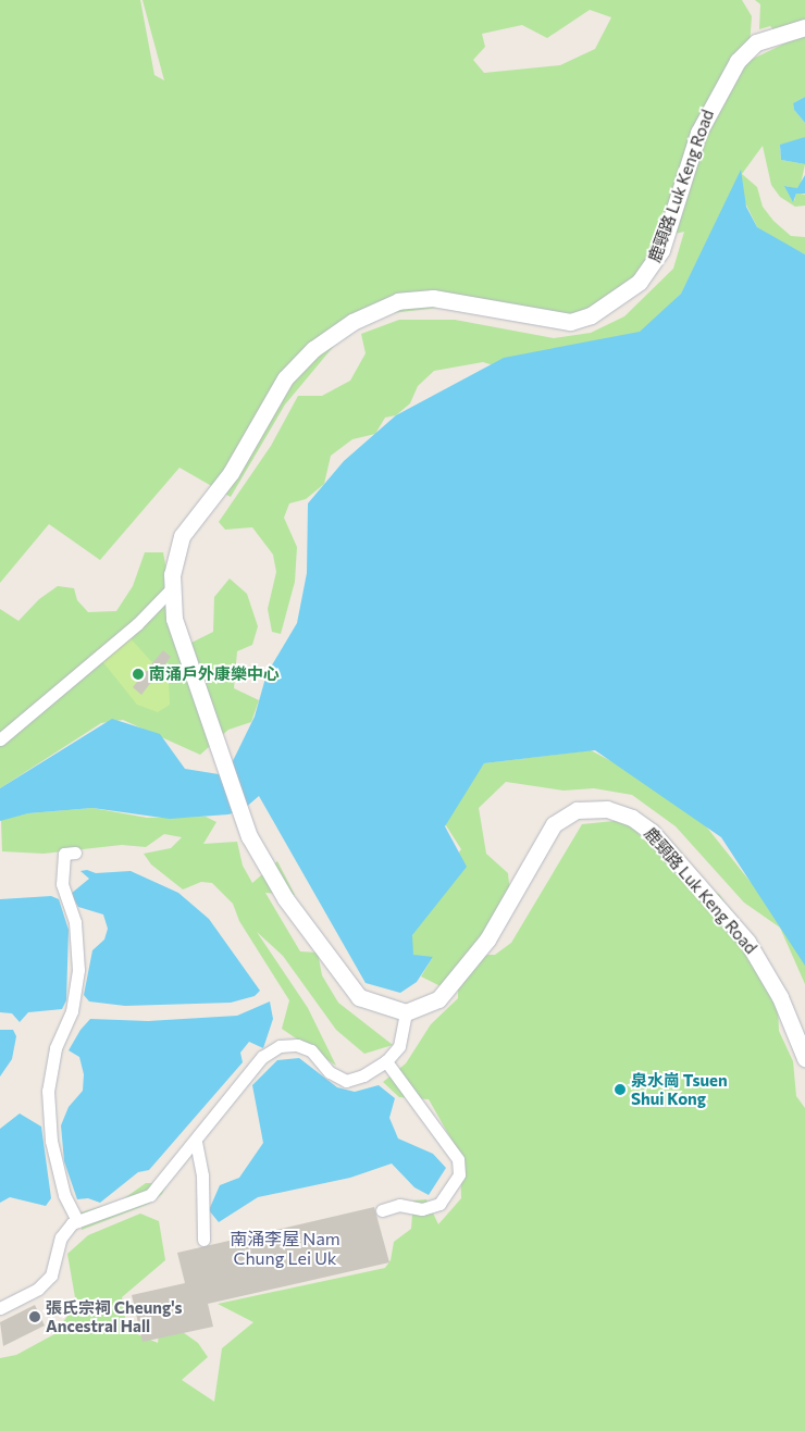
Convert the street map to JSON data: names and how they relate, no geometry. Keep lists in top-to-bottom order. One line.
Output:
{"streets":{"street":["鹿頸路 Luk Keng Road"]},"districts":["南涌李屋 Nam Chung Lei Uk"],"places":["南涌戶外康樂中心","泉水崗 Tsuen Shui Kong","張氏宗祠 Cheung's Ancestral Hall"]}
